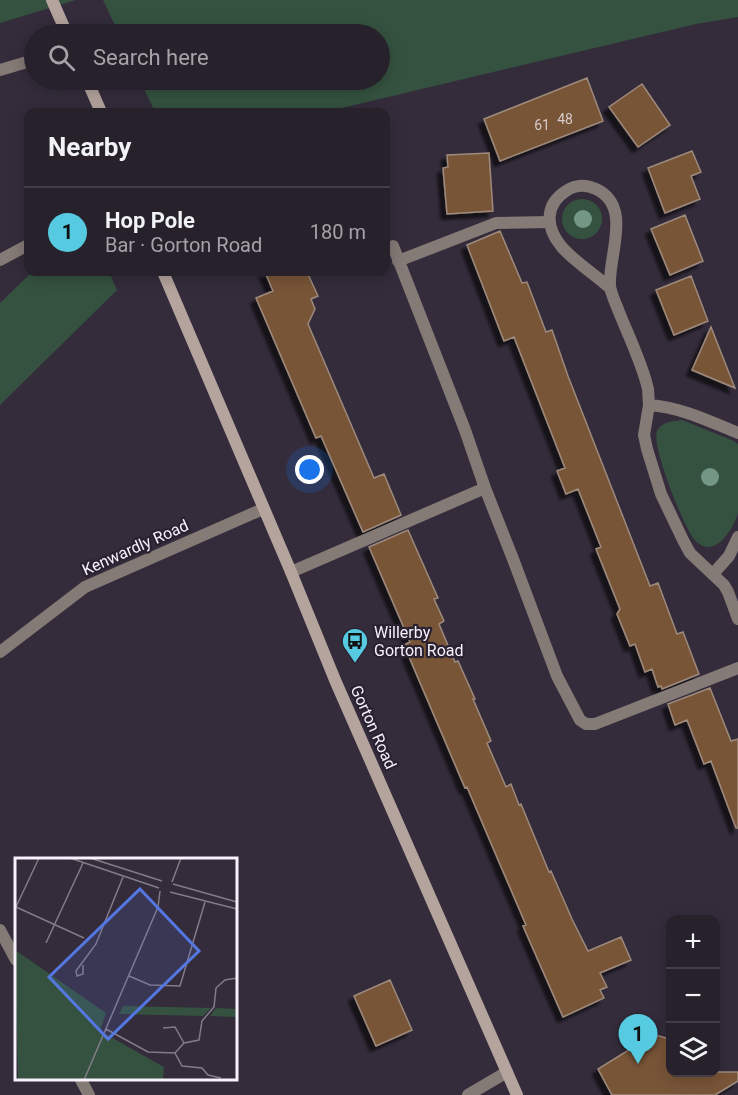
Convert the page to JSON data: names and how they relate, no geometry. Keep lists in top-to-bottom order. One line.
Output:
{"streets":{"main road":["Gorton Road"],"street":["Kenwardly Road"]},"crossings":[["Kenwardly Road","Gorton Road"]],"places":{"bus stop":["Willerby Gorton Road"]},"house_numbers":["48","61"],"page":{"search":"Search here","heading":"Nearby","list":[{"mark":"1","name":"Hop Pole","note":"Bar · Gorton Road","value":"180 m"}],"map_buttons":["+","−"],"pins":"1"}}
